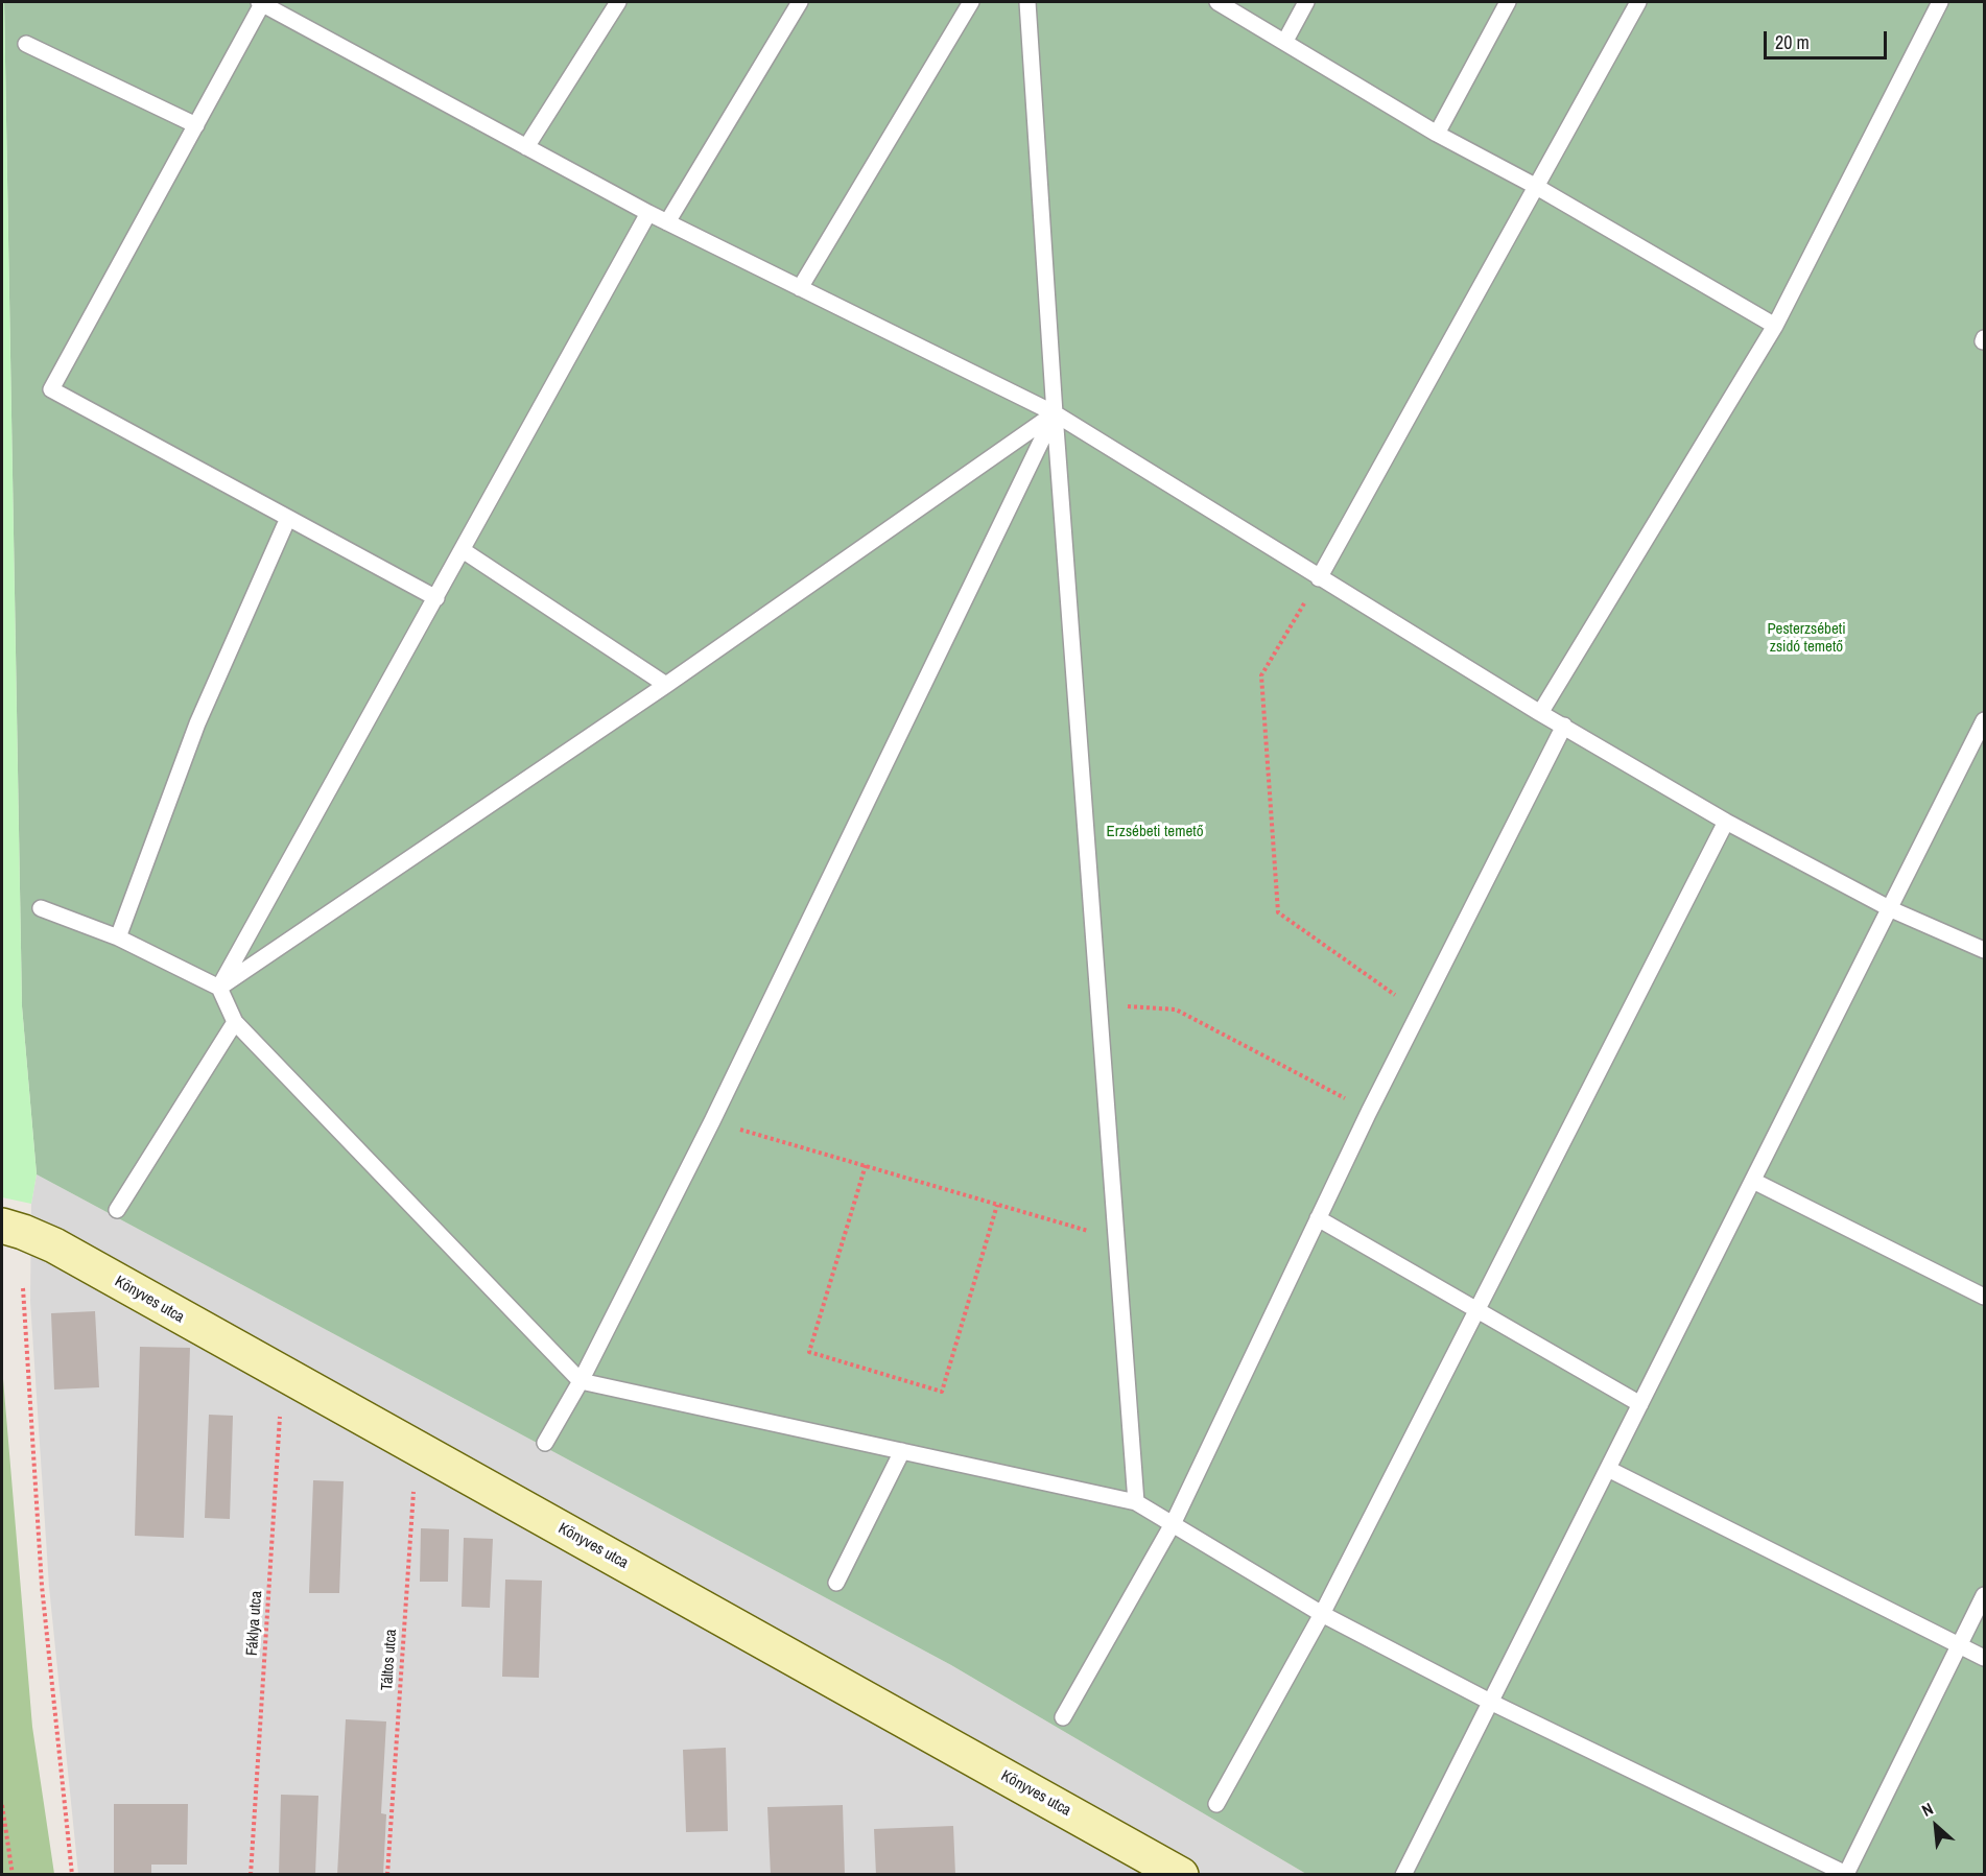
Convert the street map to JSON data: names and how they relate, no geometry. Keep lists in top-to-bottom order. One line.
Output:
{"streets":{"street":["Könyves utca"],"path":["Fáklya utca","Táltos utca"]},"crossings":[["Könyves utca","Fáklya utca"],["Könyves utca","Táltos utca"]],"parks":["Pesterzsébeti zsidó temető","Erzsébeti temető"],"scale_bar":"20 m","north":"top left"}
